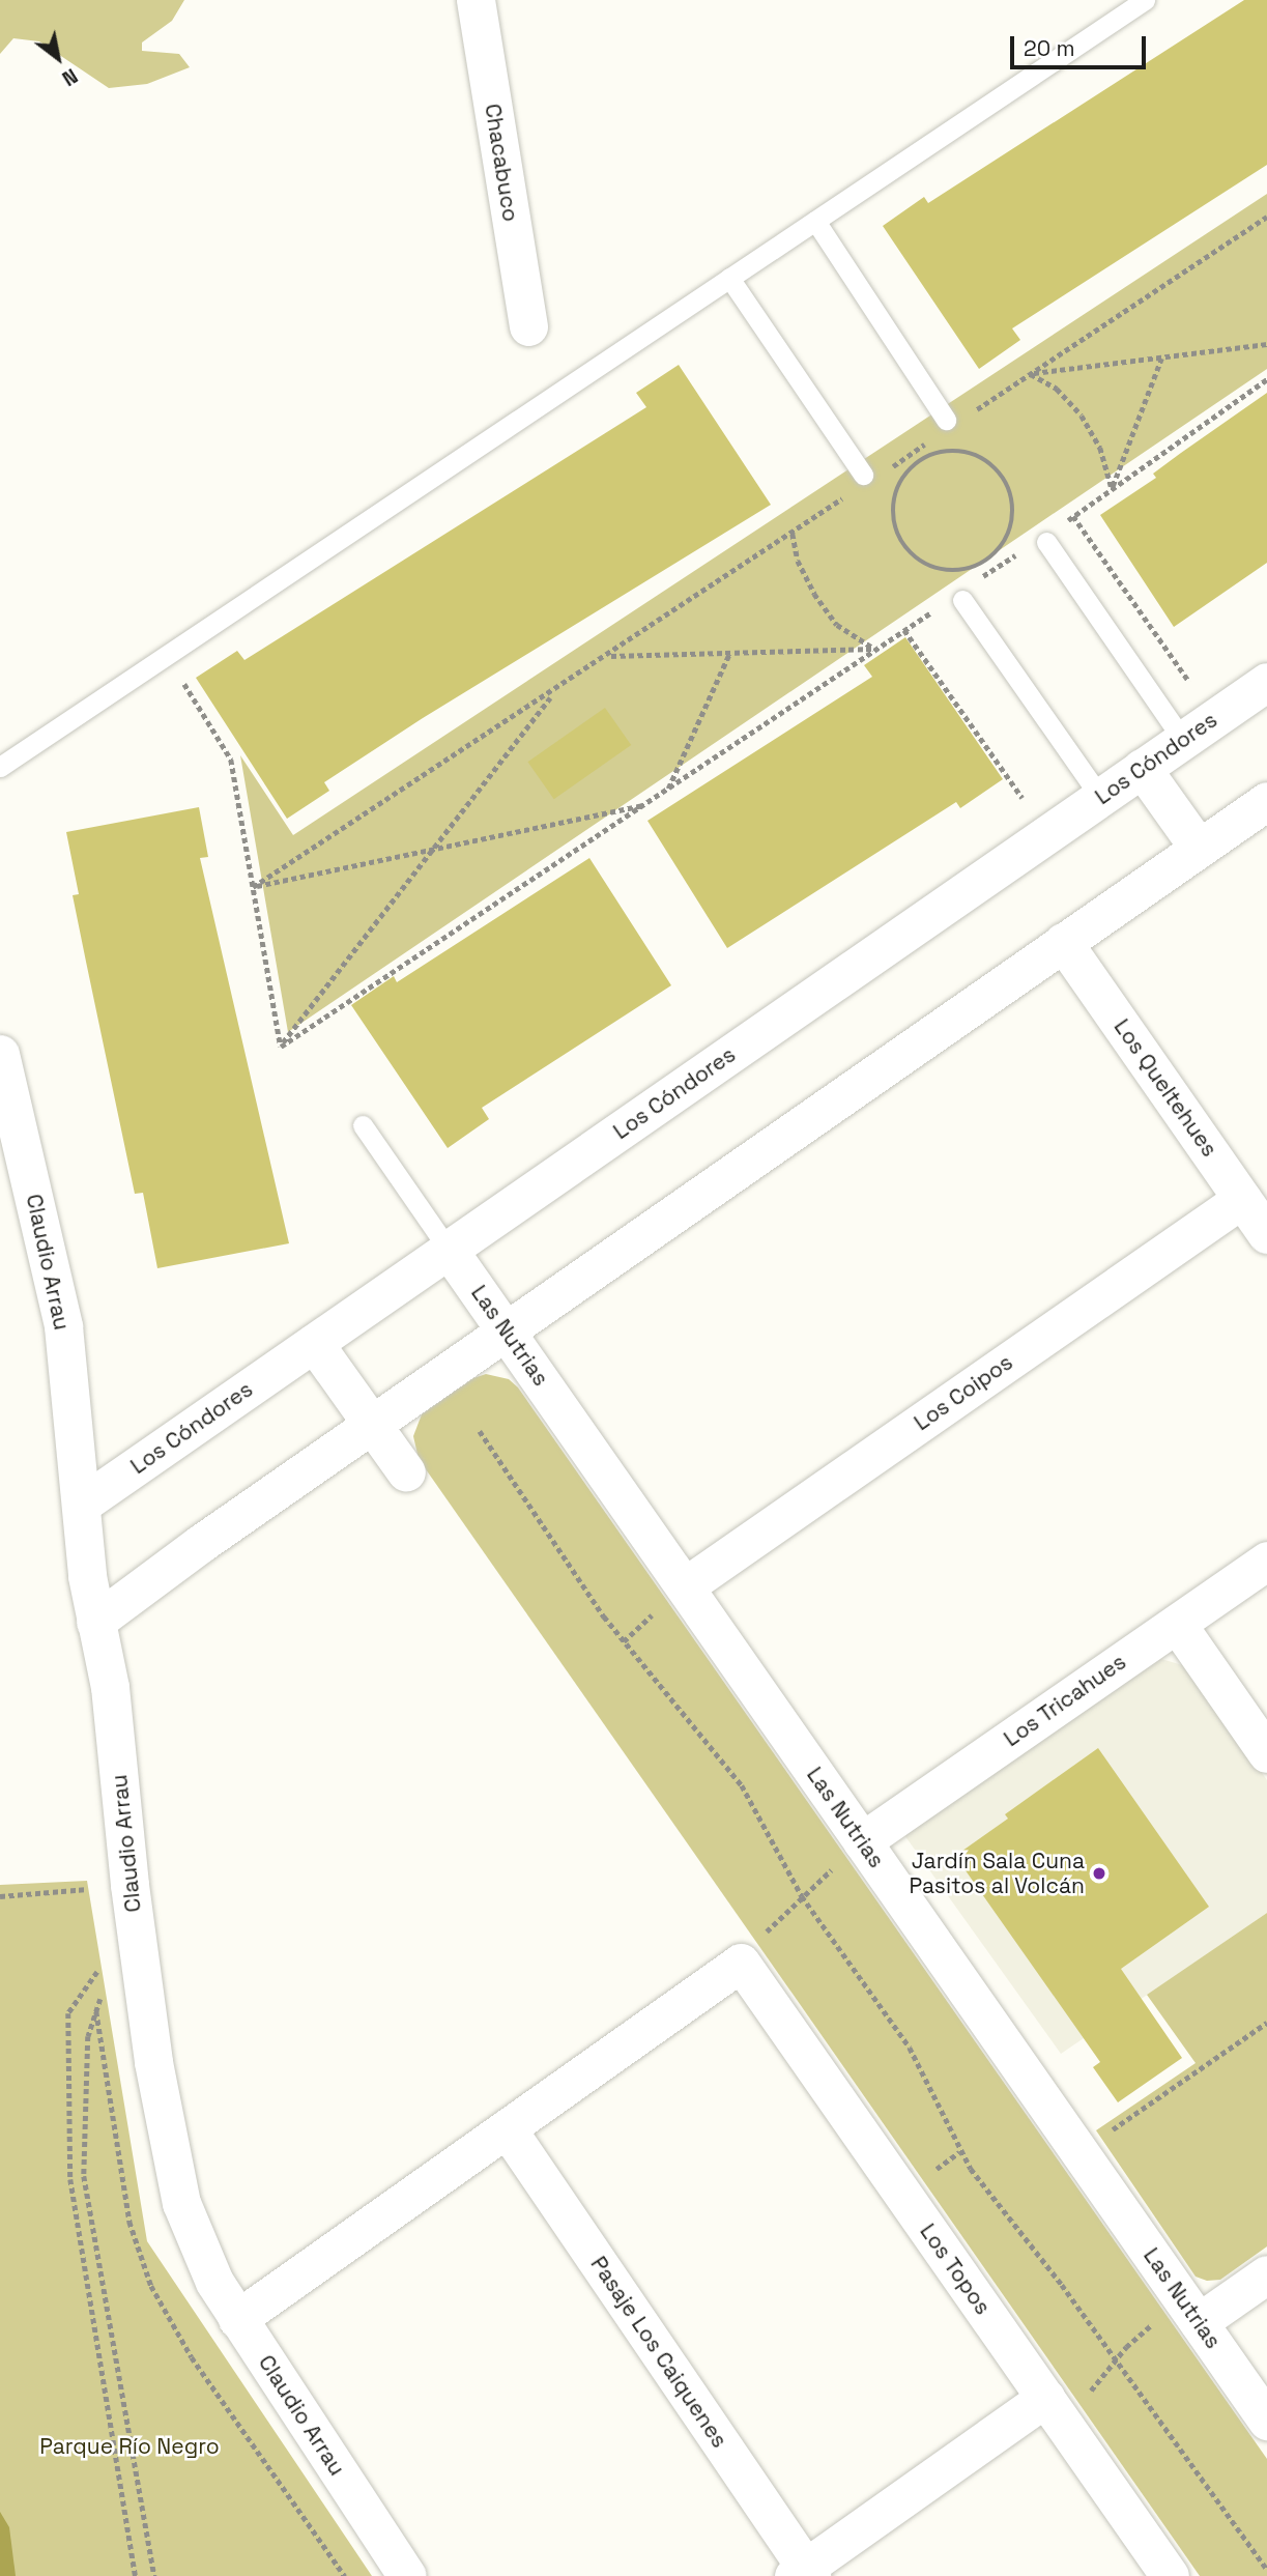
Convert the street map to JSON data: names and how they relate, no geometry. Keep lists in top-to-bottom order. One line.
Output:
{"streets":{"street":["Chacabuco","Los Cóndores","Los Queltehues","Claudio Arrau","Las Nutrias","Los Coipos","Los Tricahues","Los Topos","Pasaje Los Caiquenes"]},"crossings":[["Los Cóndores","Claudio Arrau"],["Los Cóndores","Las Nutrias"],["Los Queltehues","Los Coipos"],["Las Nutrias","Los Coipos"],["Las Nutrias","Los Tricahues"]],"parks":["Parque Río Negro"],"places":["Jardín Sala Cuna Pasitos al Volcán"],"scale_bar":"20 m","north":"bottom right"}
